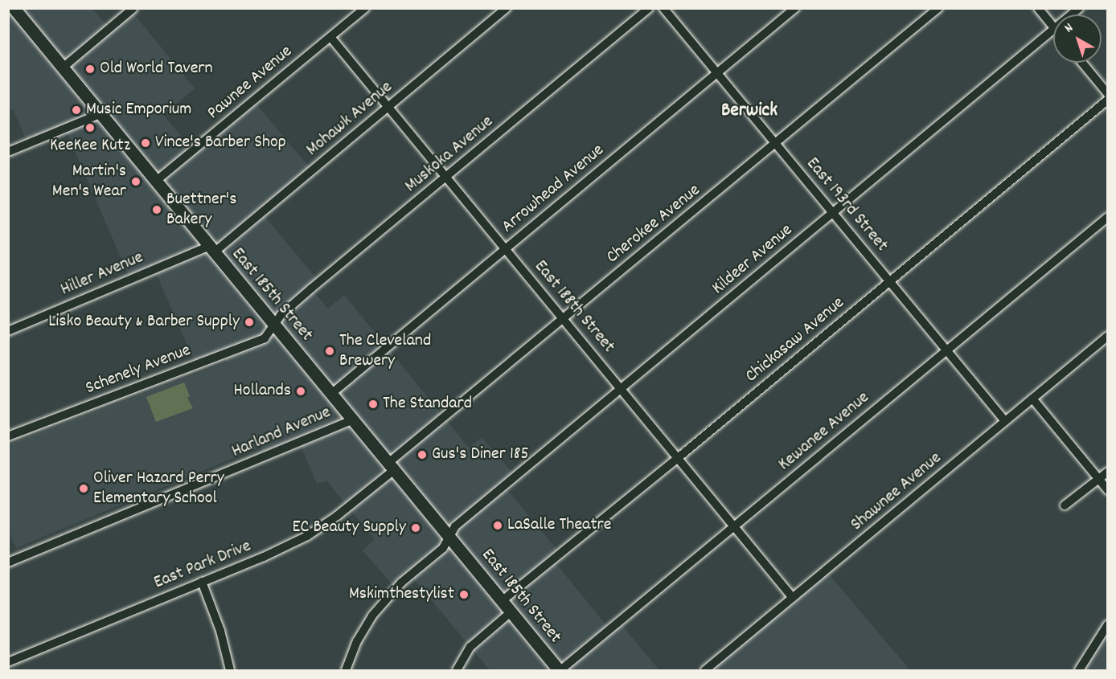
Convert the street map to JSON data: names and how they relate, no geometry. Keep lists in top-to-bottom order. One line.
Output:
{"streets":{"street":["Pawnee Avenue","Mohawk Avenue","Muskoka Avenue","Arrowhead Avenue","East 193rd Street","Cherokee Avenue","Kildeer Avenue","Hiller Avenue","East 185th Street","East 188th Street","Chickasaw Avenue","Schenely Avenue","Kewanee Avenue","Harland Avenue","Shawnee Avenue","East Park Drive"]},"crossings":[["Pawnee Avenue","East 185th Street"],["Pawnee Avenue","East 188th Street"],["Mohawk Avenue","Hiller Avenue"],["Mohawk Avenue","East 185th Street"],["Mohawk Avenue","East 188th Street"],["Muskoka Avenue","East 185th Street"],["Muskoka Avenue","East 188th Street"],["Muskoka Avenue","Schenely Avenue"],["Arrowhead Avenue","East 193rd Street"],["Arrowhead Avenue","East 185th Street"],["Arrowhead Avenue","East 188th Street"],["East 193rd Street","Cherokee Avenue"],["East 193rd Street","Kildeer Avenue"],["East 193rd Street","Chickasaw Avenue"],["East 193rd Street","Kewanee Avenue"],["East 193rd Street","Shawnee Avenue"],["Cherokee Avenue","East 185th Street"],["Cherokee Avenue","East 188th Street"],["Cherokee Avenue","East Park Drive"],["Kildeer Avenue","East 185th Street"],["Kildeer Avenue","East 188th Street"],["Hiller Avenue","East 185th Street"],["East 185th Street","Chickasaw Avenue"],["East 185th Street","Schenely Avenue"],["East 185th Street","Kewanee Avenue"],["East 185th Street","Harland Avenue"],["East 185th Street","East Park Drive"],["East 188th Street","Chickasaw Avenue"],["East 188th Street","Kewanee Avenue"],["East 188th Street","Shawnee Avenue"]],"districts":["Berwick"],"places":["Old World Tavern","Music Emporium","KeeKee Kutz","Vince's Barber Shop","Martin's Men's Wear","Buettner's Bakery","Lisko Beauty & Barber Supply","The Cleveland Brewery","Hollands","The Standard","Gus's Diner 185","Oliver Hazard Perry Elementary School","LaSalle Theatre","EC Beauty Supply","Mskimthestylist"],"north":"top left"}
